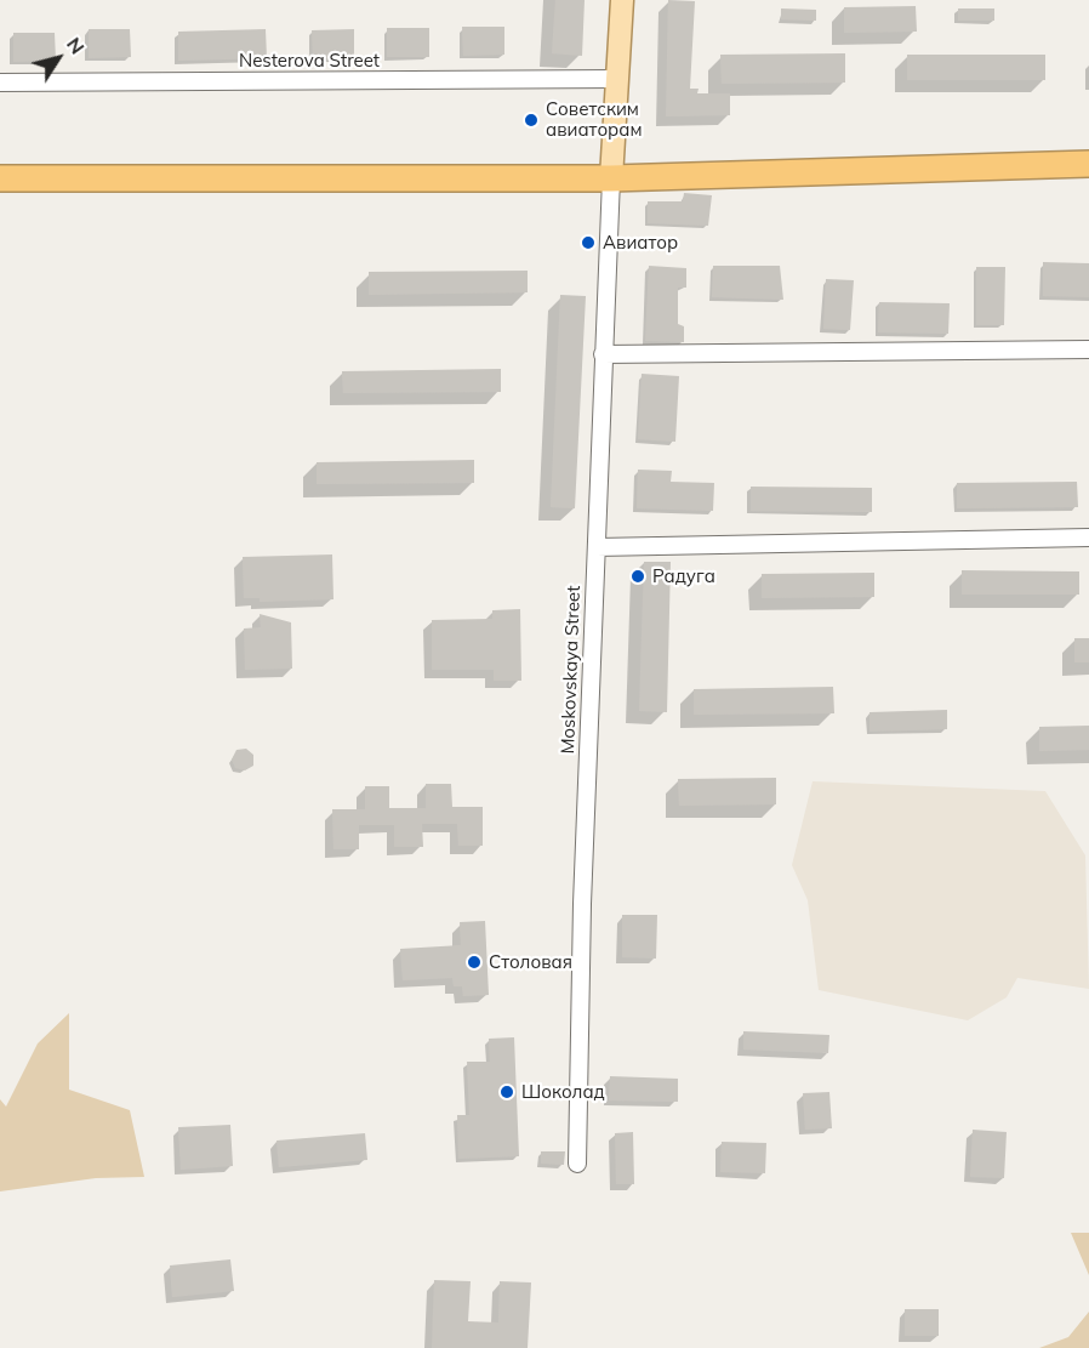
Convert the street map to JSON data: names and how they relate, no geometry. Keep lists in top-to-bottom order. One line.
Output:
{"streets":{"street":["Nesterova Street","Moskovskaya Street"]},"places":["Советским авиаторам","Авиатор","Радуга","Столовая","Шоколад"],"north":"top right"}
